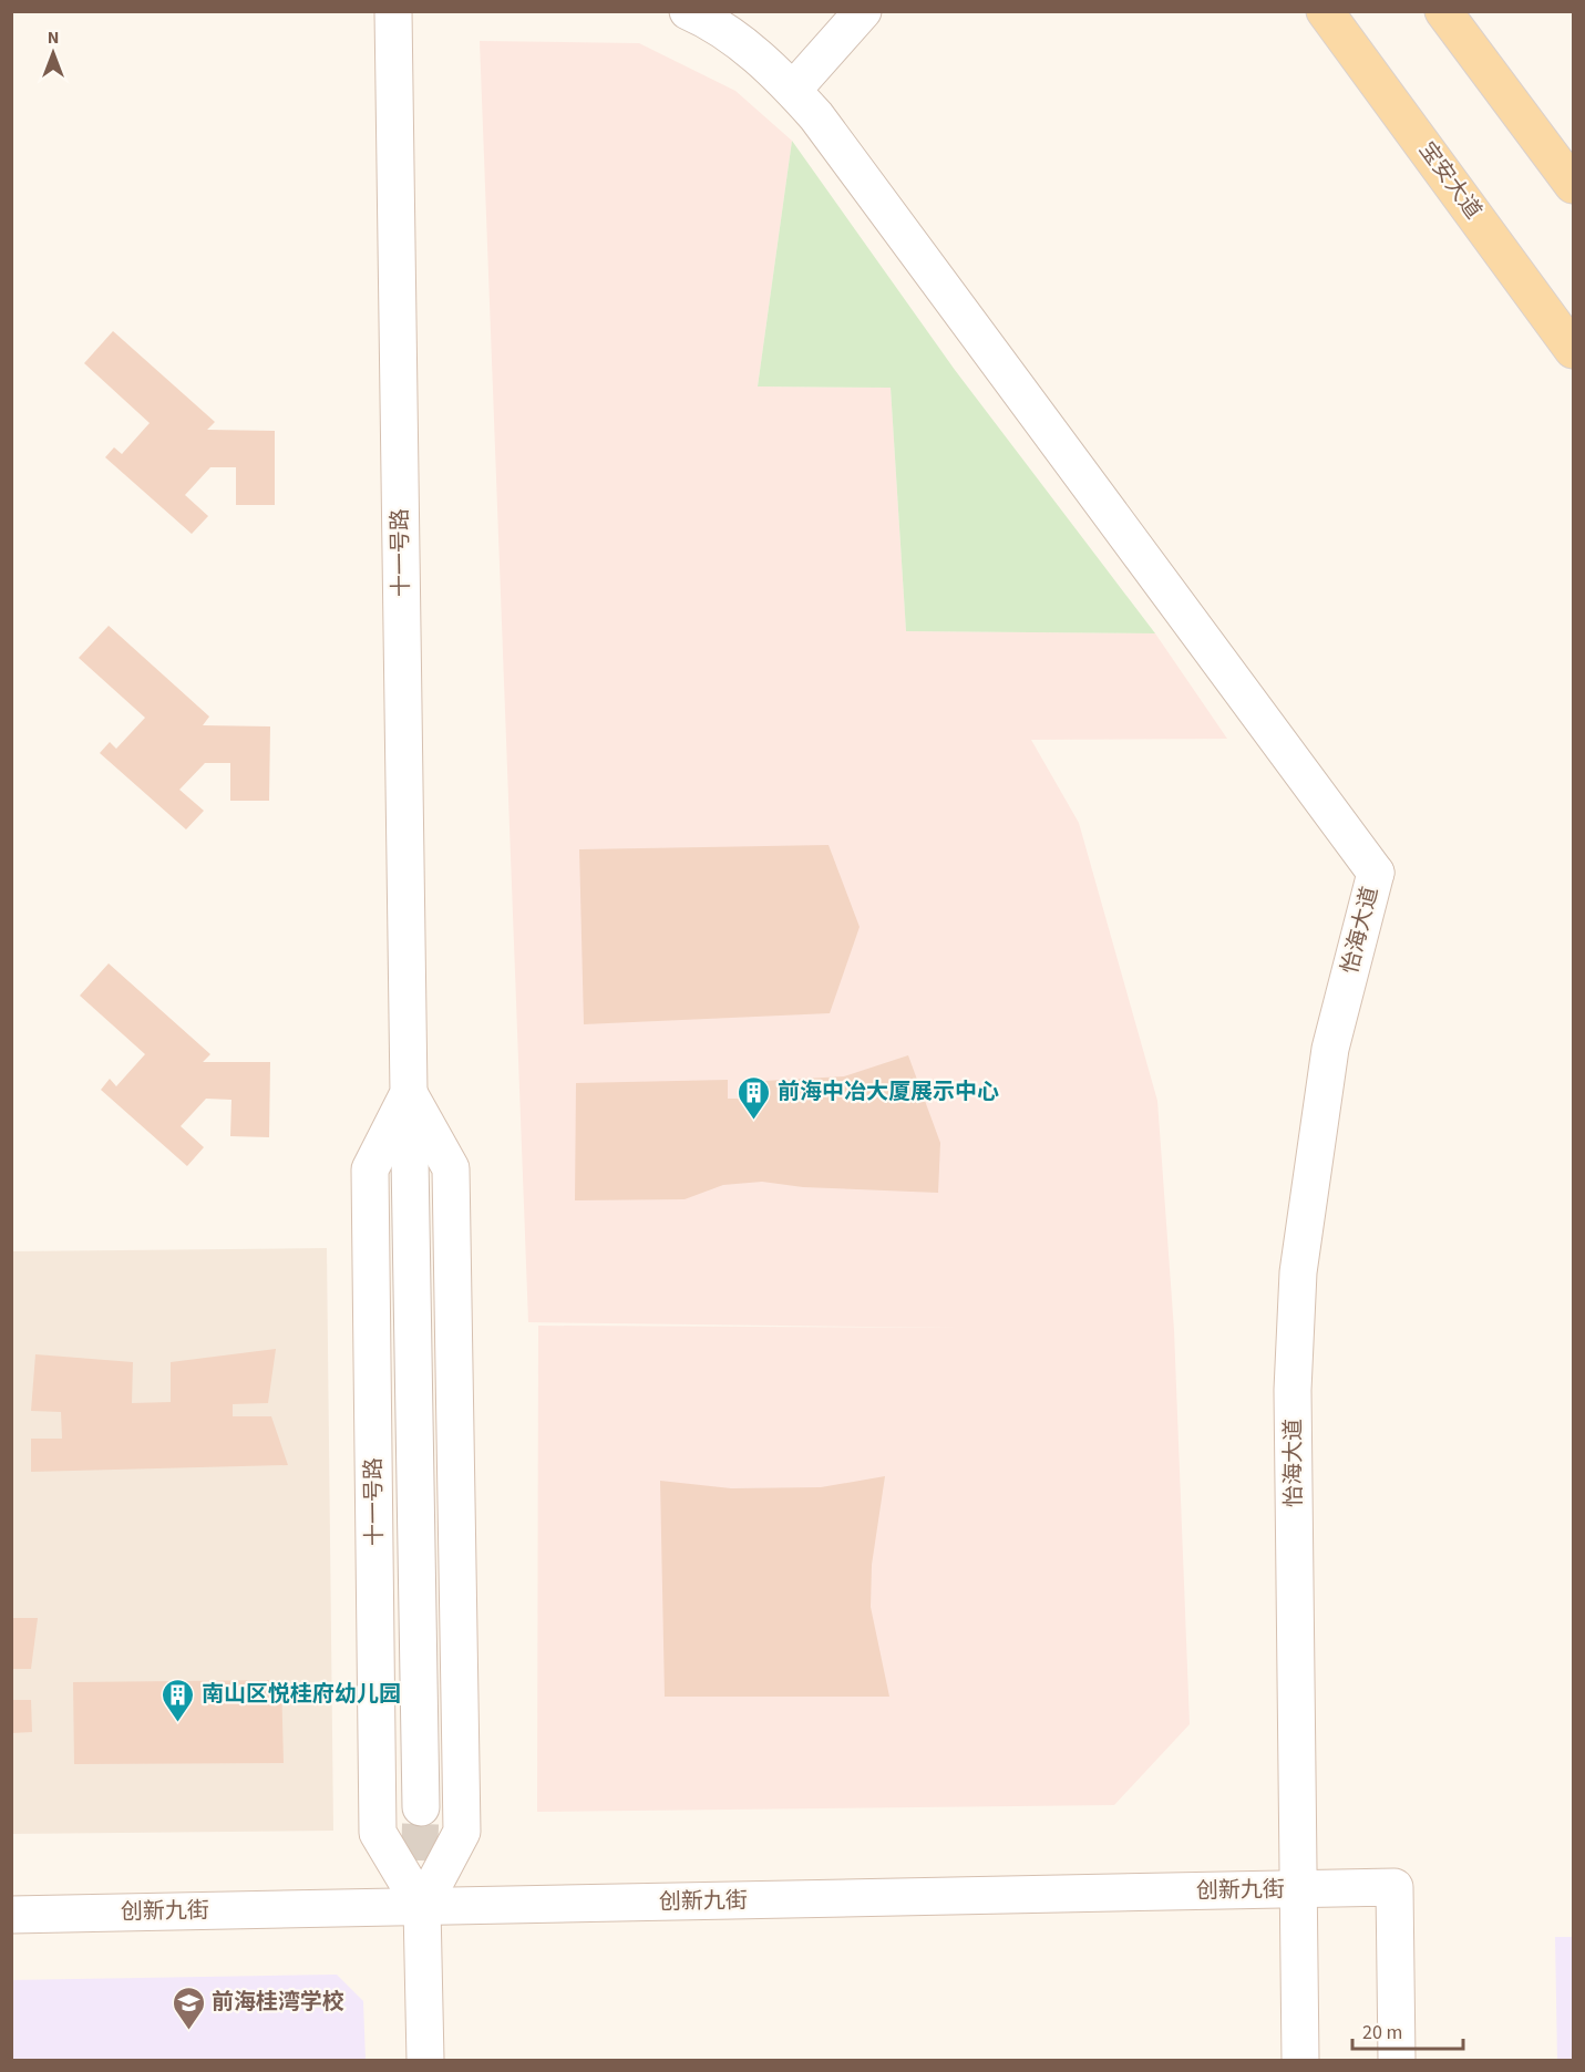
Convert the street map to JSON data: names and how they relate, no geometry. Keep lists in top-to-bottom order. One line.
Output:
{"streets":{"main road":["宝安大道"],"street":["十一号路","怡海大道","创新九街"]},"crossings":[["十一号路","创新九街"],["怡海大道","创新九街"]],"places":{"building":["前海中冶大厦展示中心","南山区悦桂府幼儿园"],"school or university":["前海桂湾学校"]},"scale_bar":"20 m","north":"top"}
